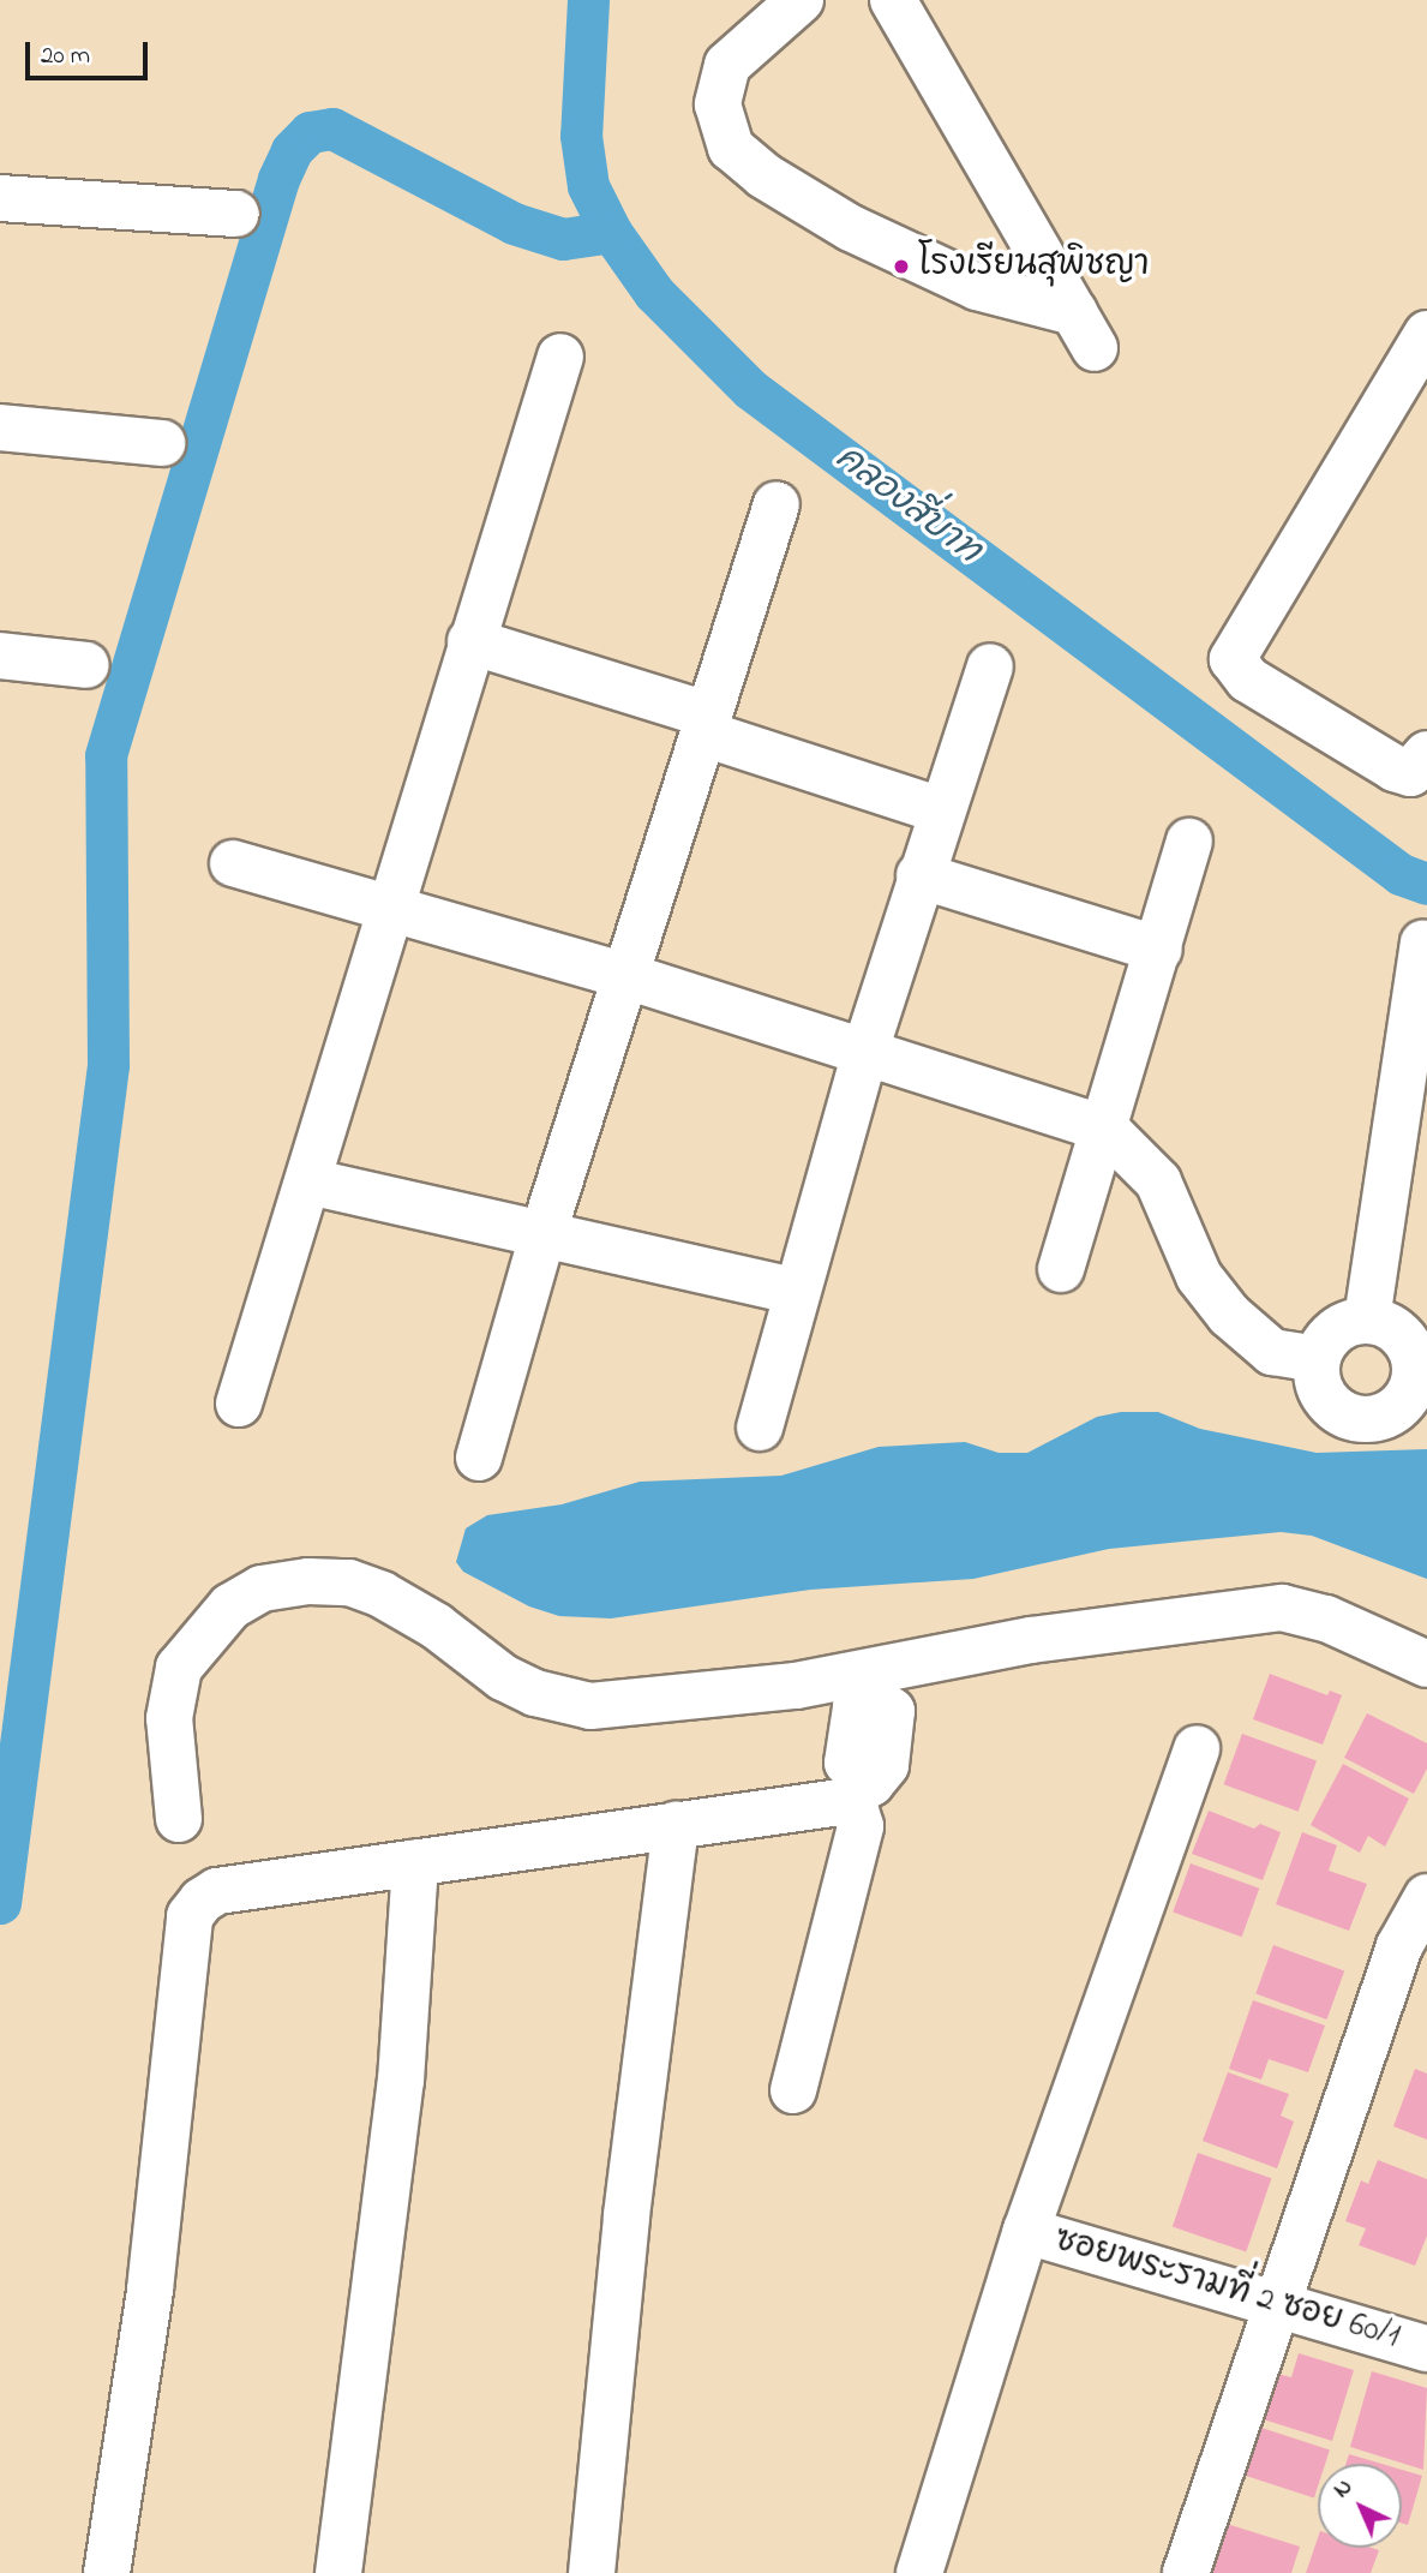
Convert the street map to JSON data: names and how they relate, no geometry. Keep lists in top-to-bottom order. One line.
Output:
{"streets":{"street":["ซอยพระรามที่ 2 ซอย 60/1"]},"water":["คลองสี่บาท"],"places":["โรงเรียนสุพิชญา"],"scale_bar":"20 m","north":"top left"}
